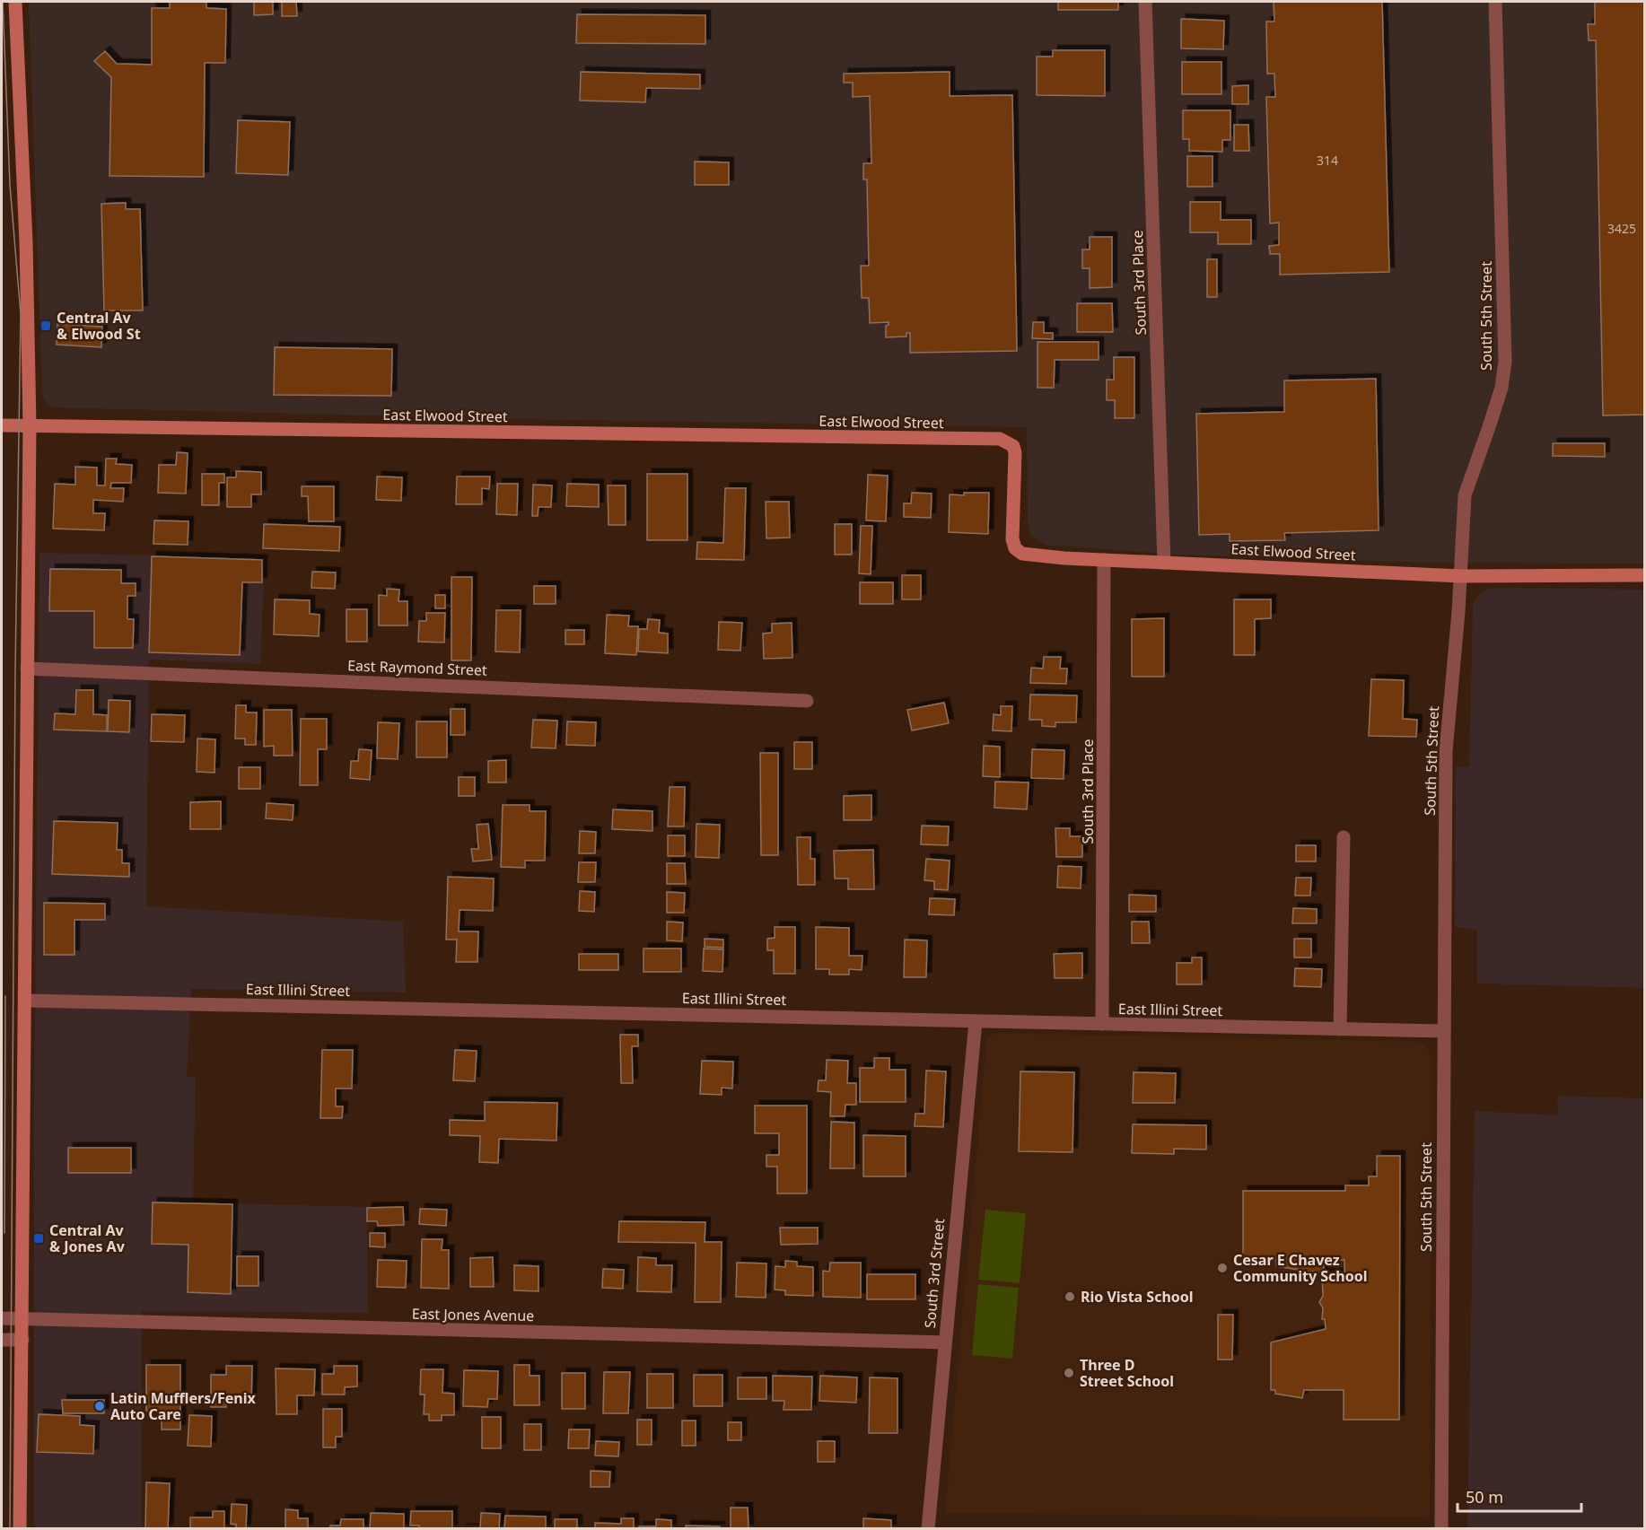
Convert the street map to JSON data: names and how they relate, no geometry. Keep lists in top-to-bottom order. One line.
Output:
{"streets":{"street":["South 3rd Place","South 5th Street","East Elwood Street","East Raymond Street","East Illini Street","South 3rd Street","East Jones Avenue"]},"crossings":[["South 3rd Place","East Elwood Street"],["South 3rd Place","East Illini Street"],["South 5th Street","East Elwood Street"],["South 5th Street","East Illini Street"],["East Illini Street","South 3rd Street"],["South 3rd Street","East Jones Avenue"]],"places":{"transit":["Central Av & Elwood St","Central Av & Jones Av"],"other":["Cesar E Chavez Community School","Rio Vista School","Three D Street School","Latin Mufflers/Fenix Auto Care"]},"house_numbers":["314","3425"],"scale_bar":"50 m"}
